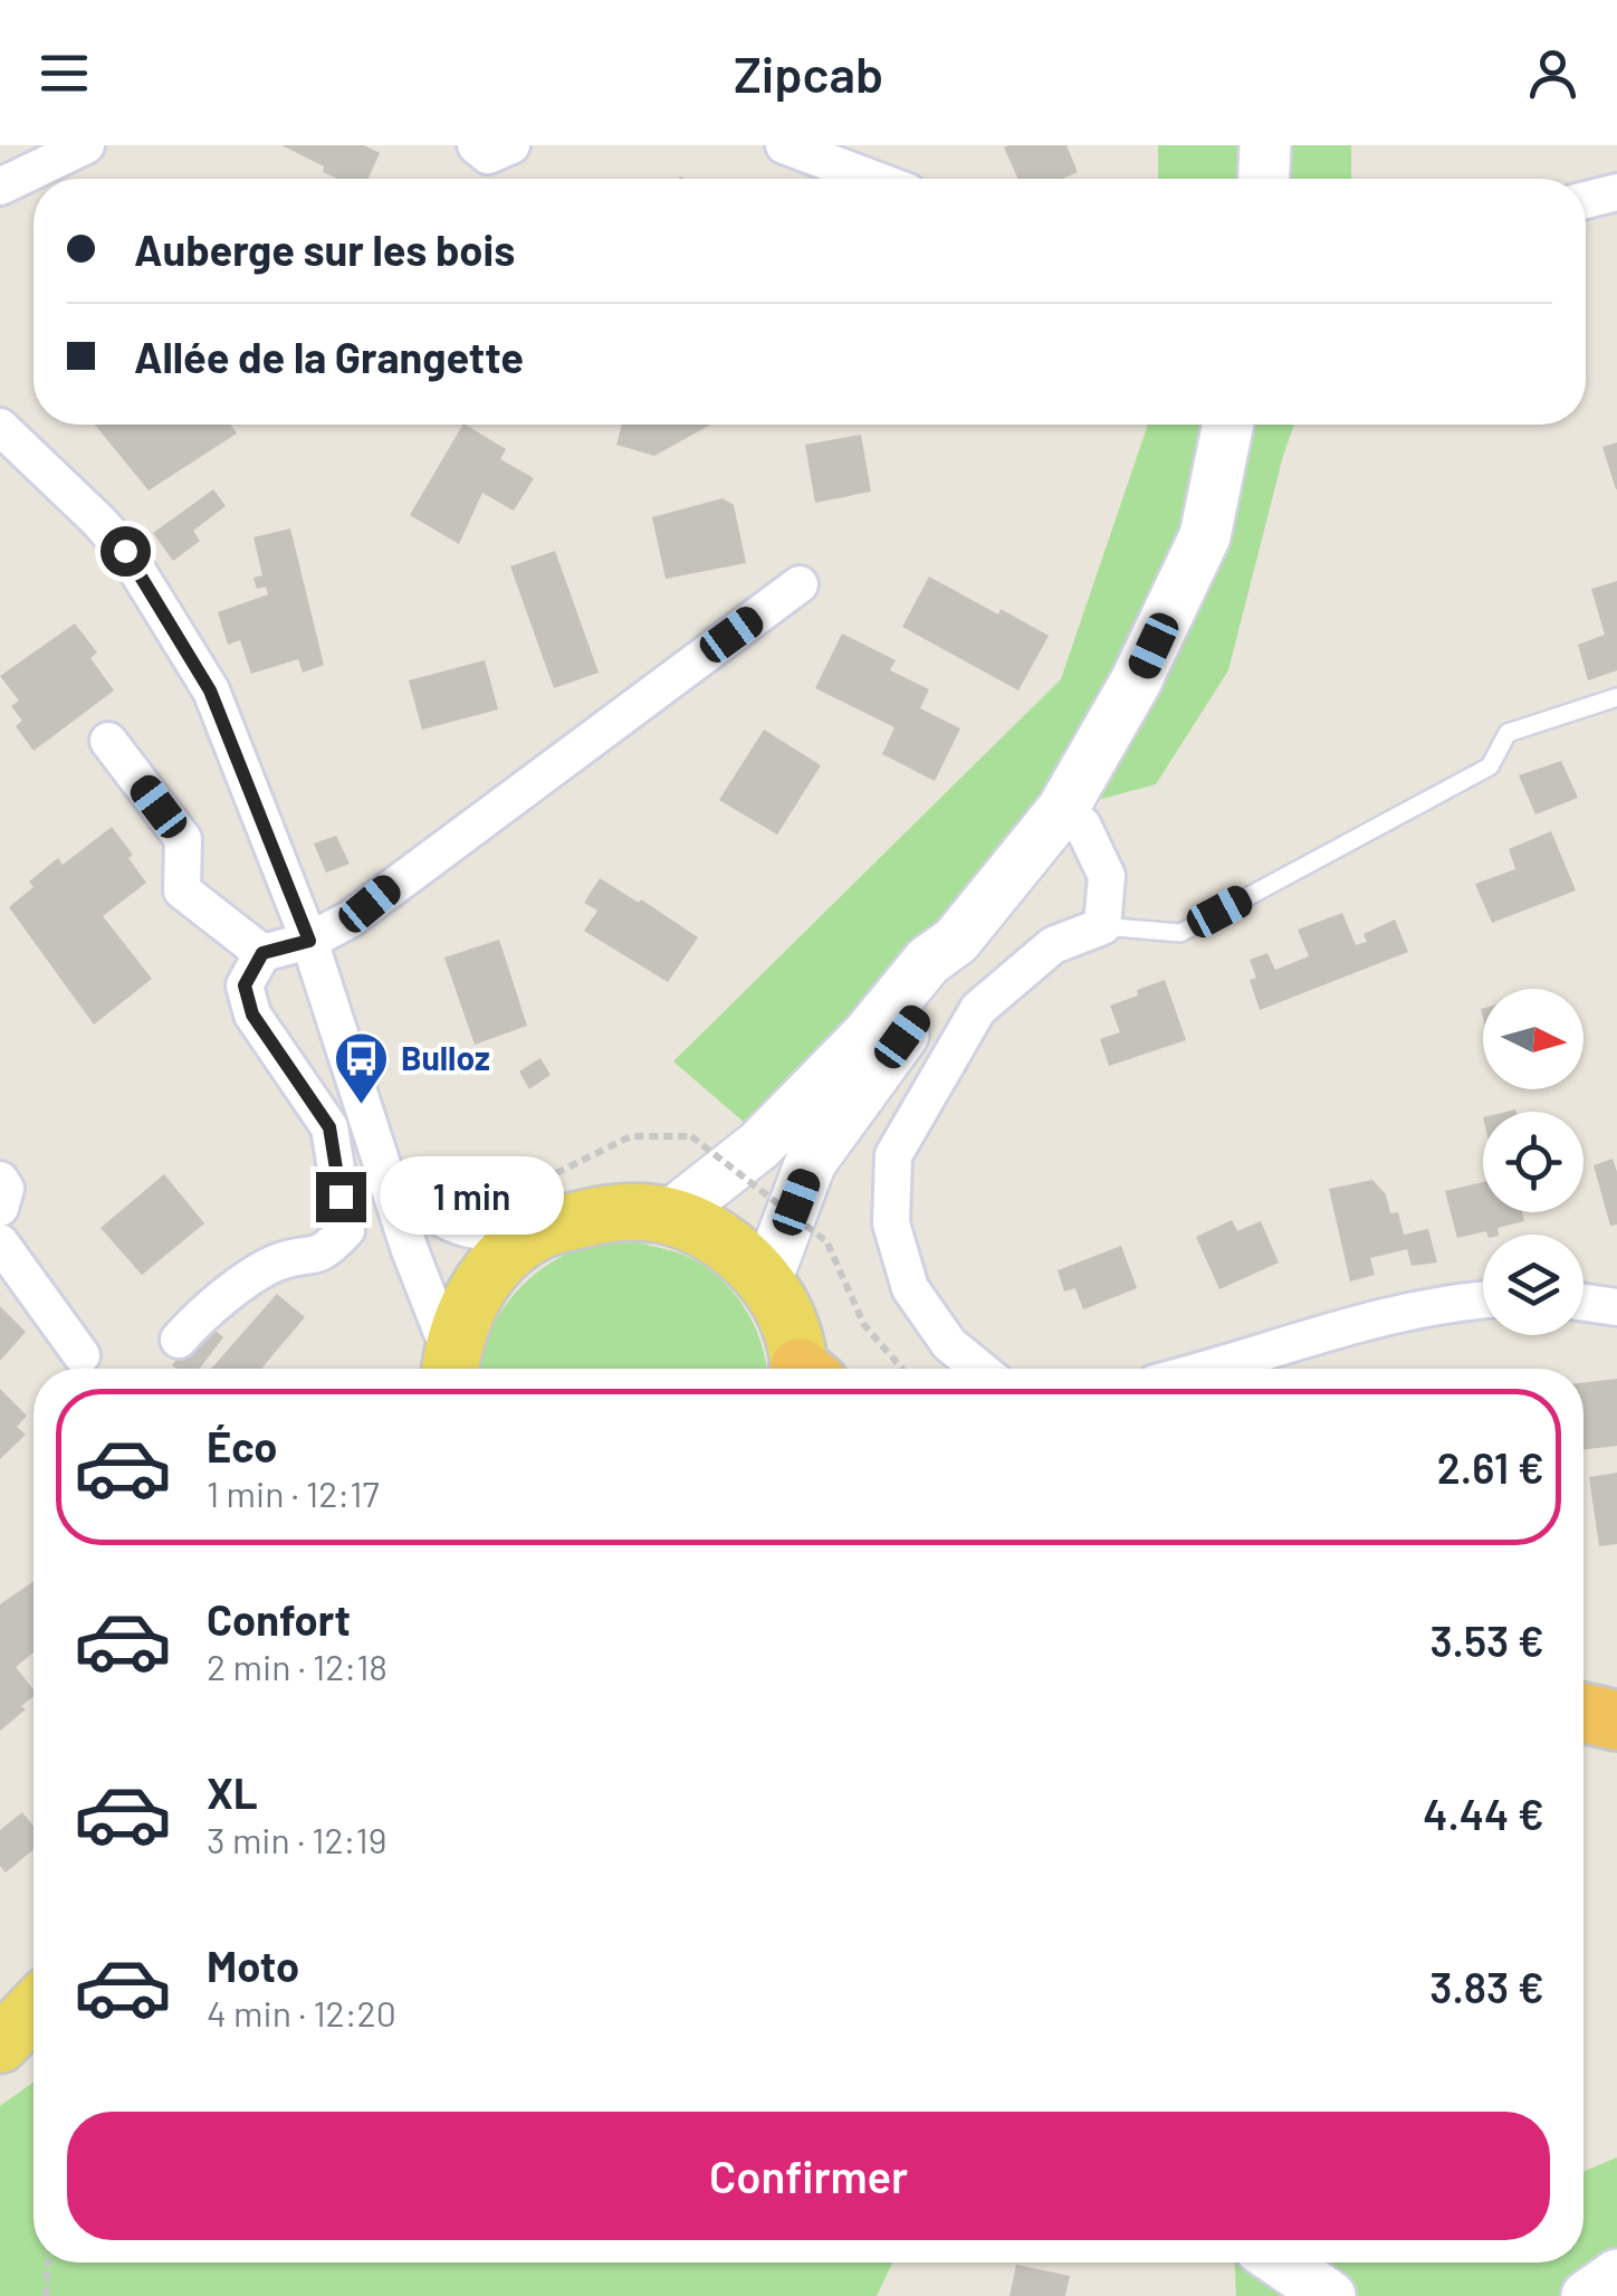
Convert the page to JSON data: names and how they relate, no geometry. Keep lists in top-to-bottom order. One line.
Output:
{"places":{"bus stop":["Bulloz"]},"north":"right","page":{"header":"Zipcab","banner":["Auberge sur les bois","Allée de la Grangette"],"bubble":"1 min","list":[{"name":"Éco","note":"1 min · 12:17","value":"2.61 €"},{"name":"Confort","note":"2 min · 12:18","value":"3.53 €"},{"name":"XL","note":"3 min · 12:19","value":"4.44 €"},{"name":"Moto","note":"4 min · 12:20","value":"3.83 €"}],"buttons":"Confirmer"}}
